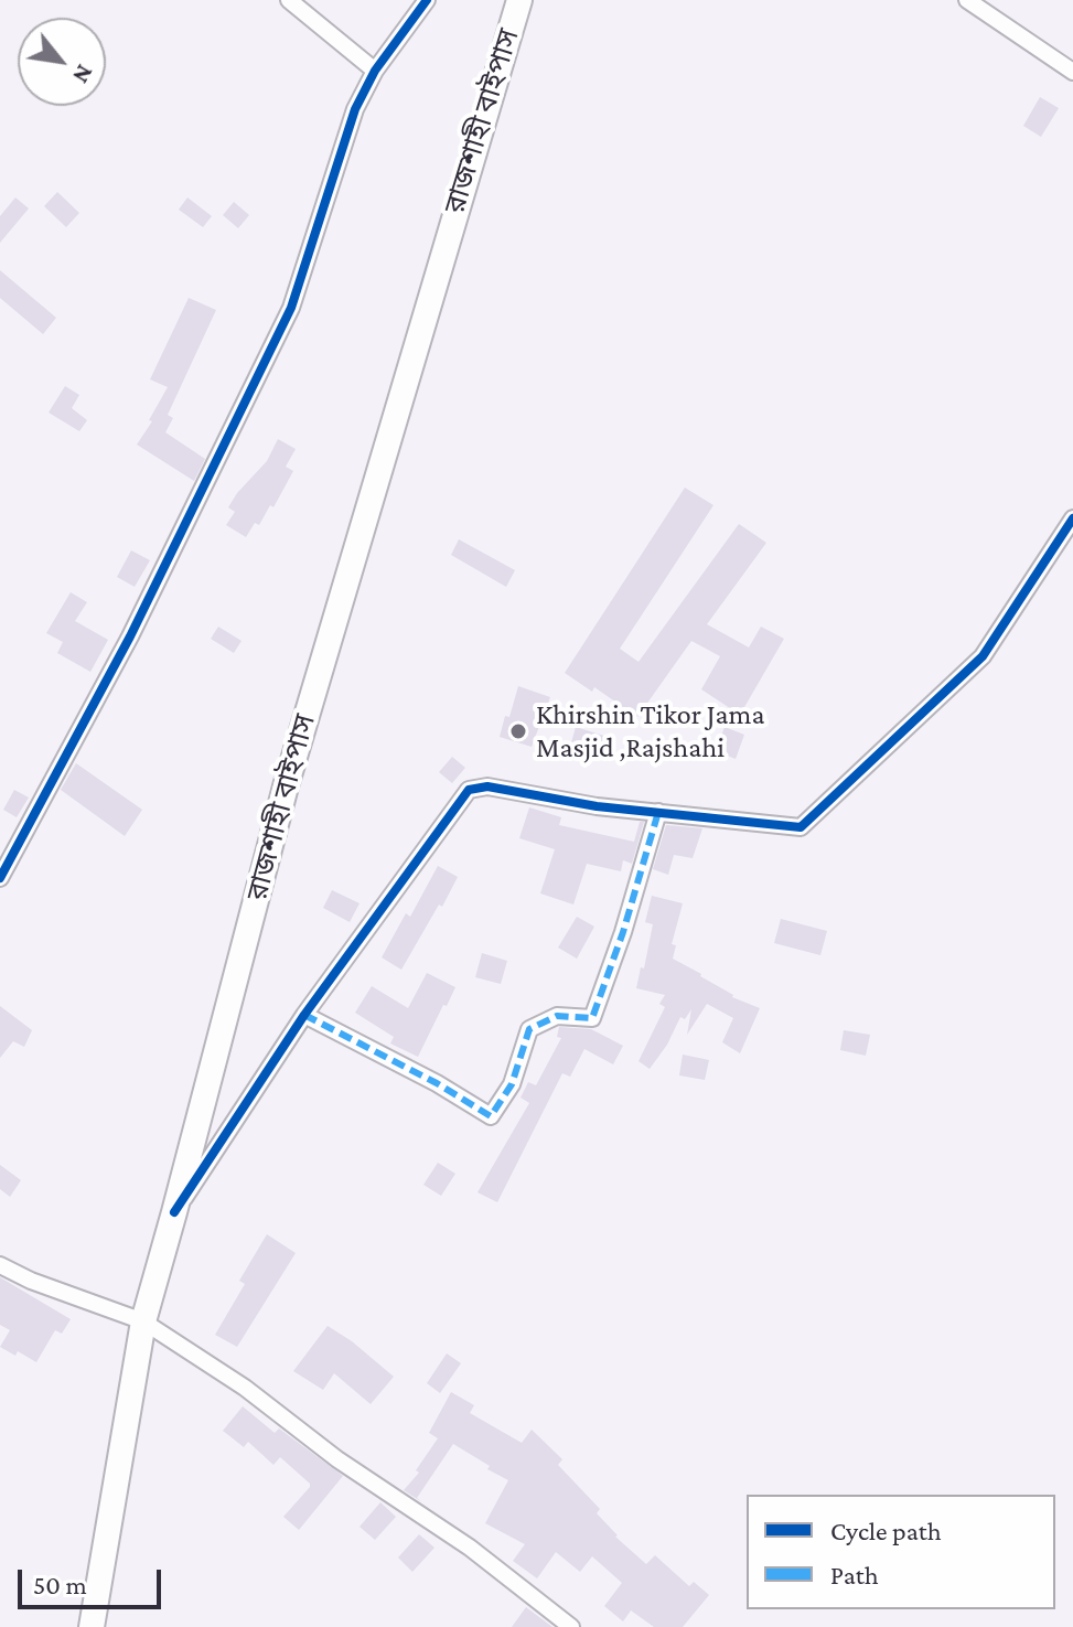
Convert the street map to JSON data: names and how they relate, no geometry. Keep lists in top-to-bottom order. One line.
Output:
{"streets":{"highway":["রাজশাহী বাইপাস"]},"places":["Khirshin Tikor Jama Masjid ,Rajshahi"],"legend":["Cycle path","Path"],"scale_bar":"50 m","north":"bottom right"}
